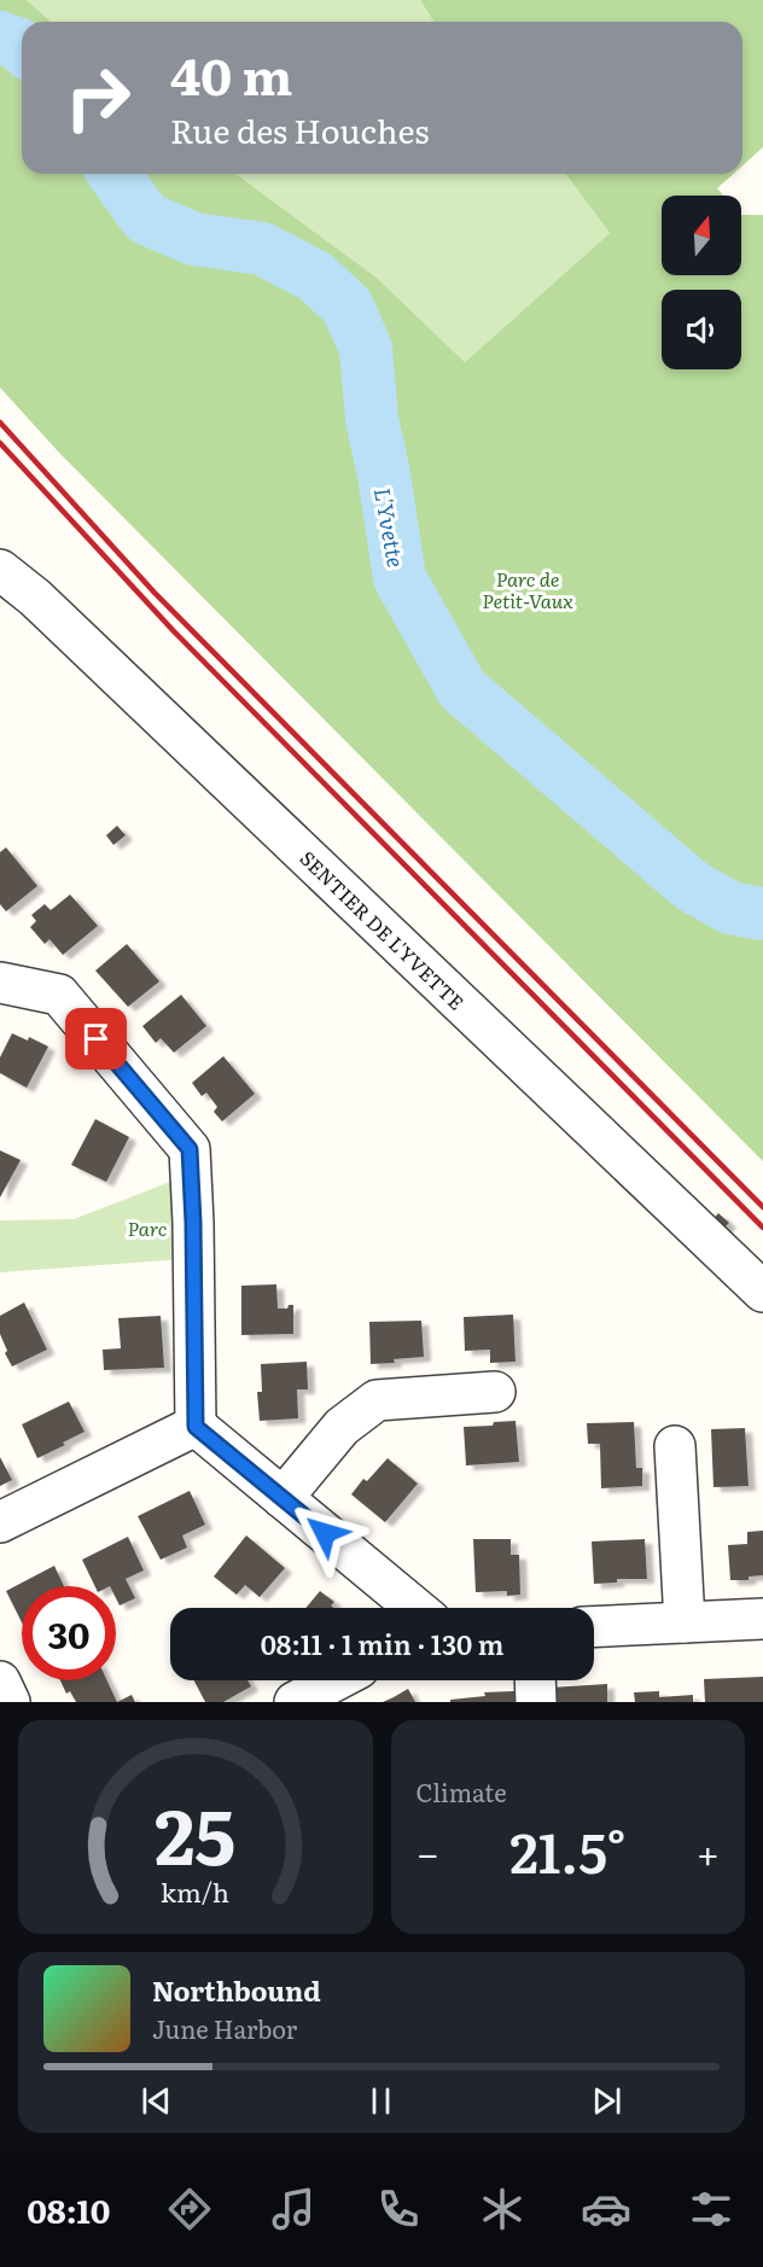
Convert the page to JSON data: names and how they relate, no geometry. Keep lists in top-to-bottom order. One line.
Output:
{"streets":{"street":["SENTIER DE L'YVETTE"]},"water":["L'Yvette"],"parks":["Parc de Petit-Vaux","Parc"],"north":"top","page":{"turn":["40 m","Rue des Houches"],"limit":"30","trip":"08:11 · 1 min · 130 m","tile":"Climate","heat":["−","21.5°","+"],"song":["Northbound","June Harbor"],"tabs":"08:10","gauge":["25","km/h"]}}
